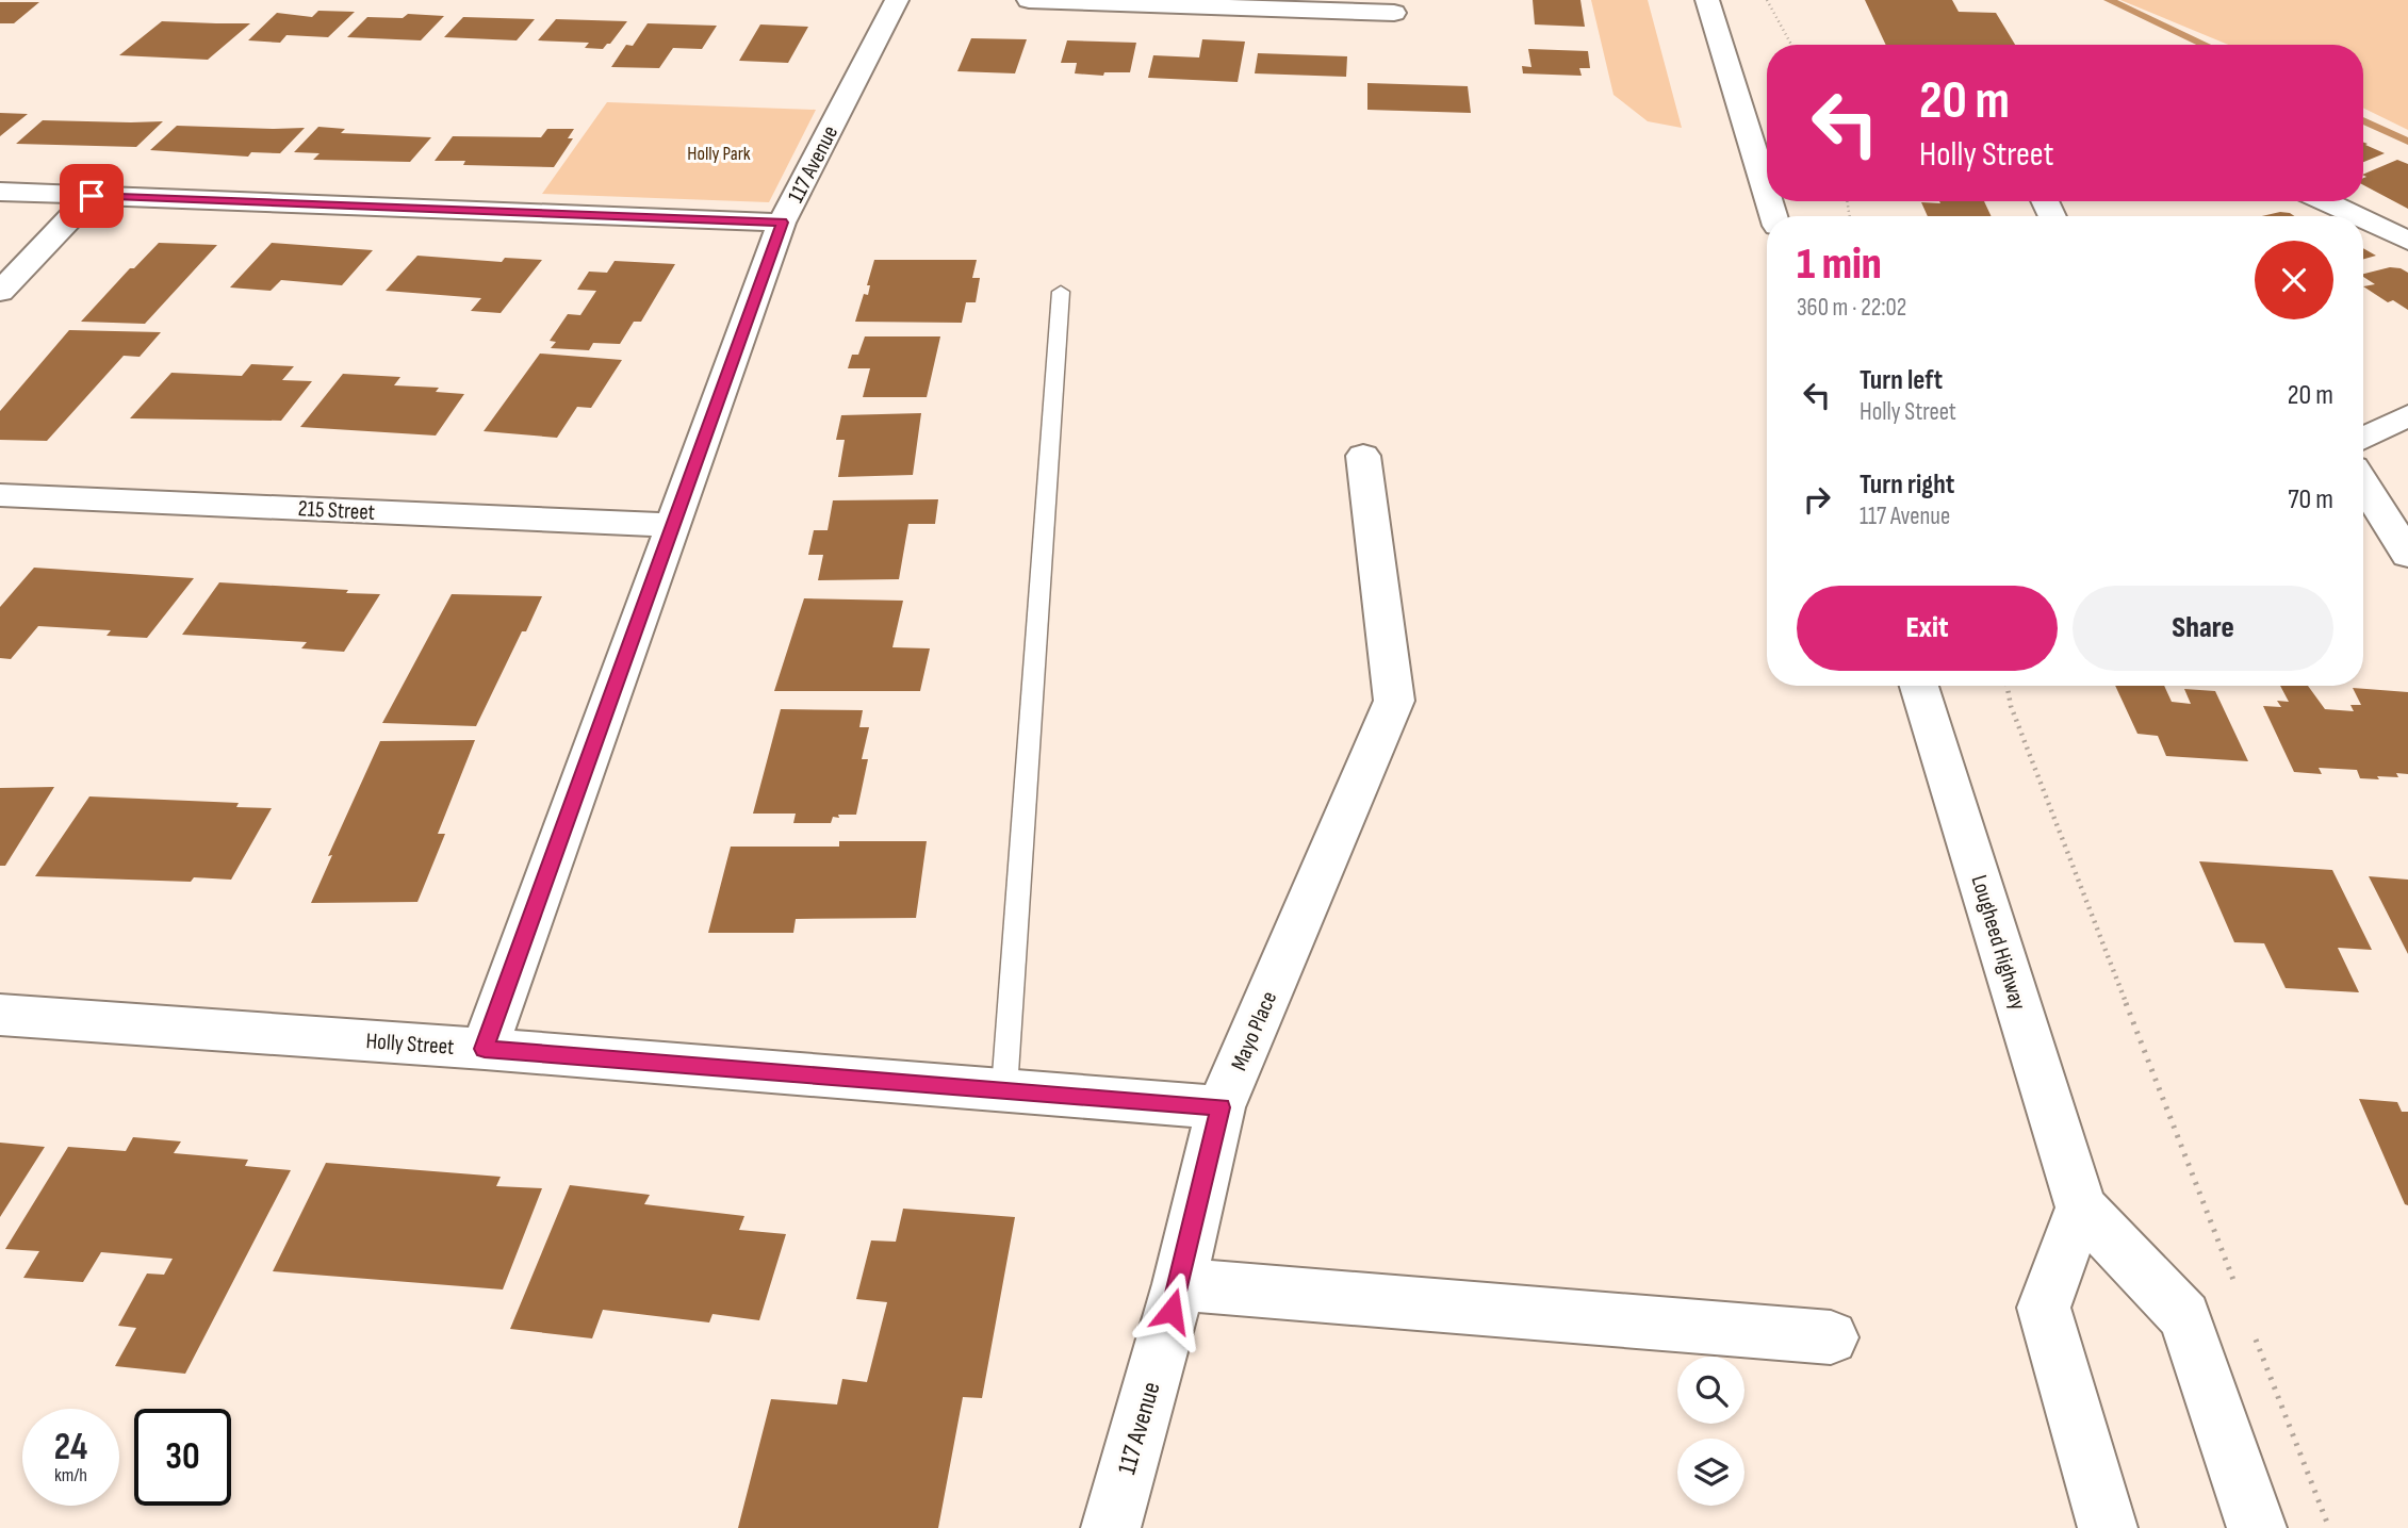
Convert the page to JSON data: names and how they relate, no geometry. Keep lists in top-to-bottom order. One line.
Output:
{"streets":{"main road":["117 Avenue","215 Street","Lougheed Highway","Mayo Place","Holly Street"]},"crossings":[["117 Avenue","215 Street"],["117 Avenue","Mayo Place"],["117 Avenue","Holly Street"],["Mayo Place","Holly Street"]],"parks":["Holly Park"],"page":{"turn":["20 m","Holly Street"],"heading":["1 min","360 m · 22:02"],"list":[{"name":"Turn left","note":"Holly Street","value":"20 m"},{"name":"Turn right","note":"117 Avenue","value":"70 m"}],"buttons":["Exit","Share"],"speed":"24 km/h","limit":"30"}}
